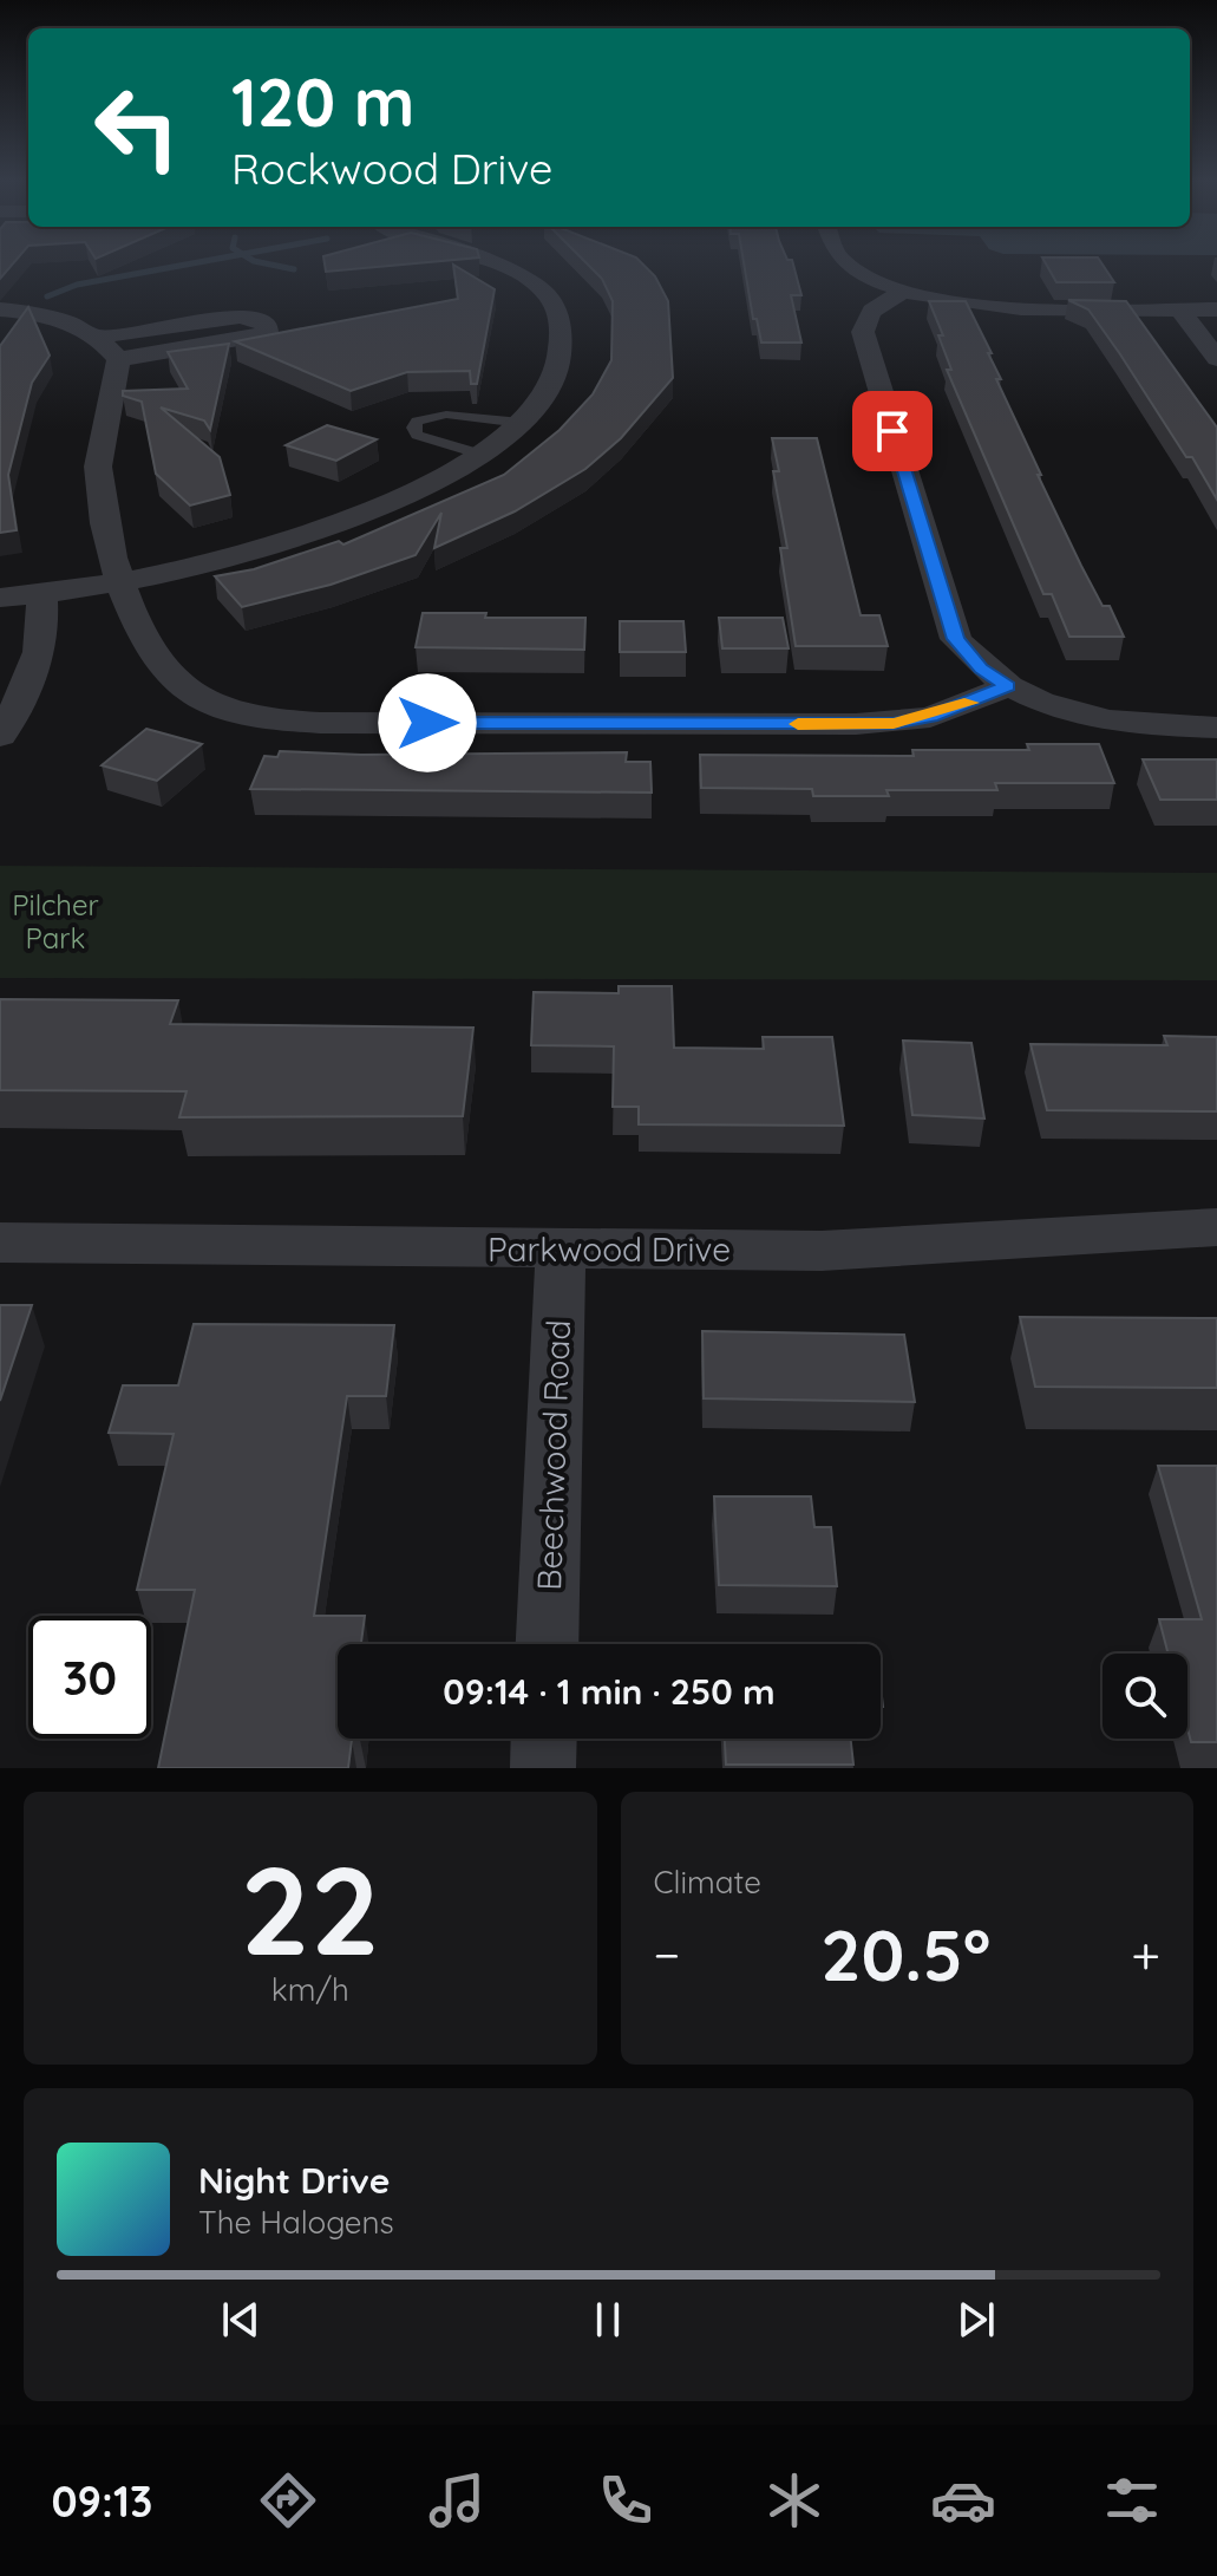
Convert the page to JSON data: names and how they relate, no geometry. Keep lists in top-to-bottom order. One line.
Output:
{"streets":{"street":["Parkwood Drive","Beechwood Road"]},"crossings":[["Parkwood Drive","Beechwood Road"]],"parks":["Pilcher Park"],"page":{"turn":["120 m","Rockwood Drive"],"limit":"30","trip":"09:14 · 1 min · 250 m","tile":[["22","km/h"],"Climate"],"heat":["−","20.5°","+"],"song":["Night Drive","The Halogens"],"tabs":"09:13"}}
